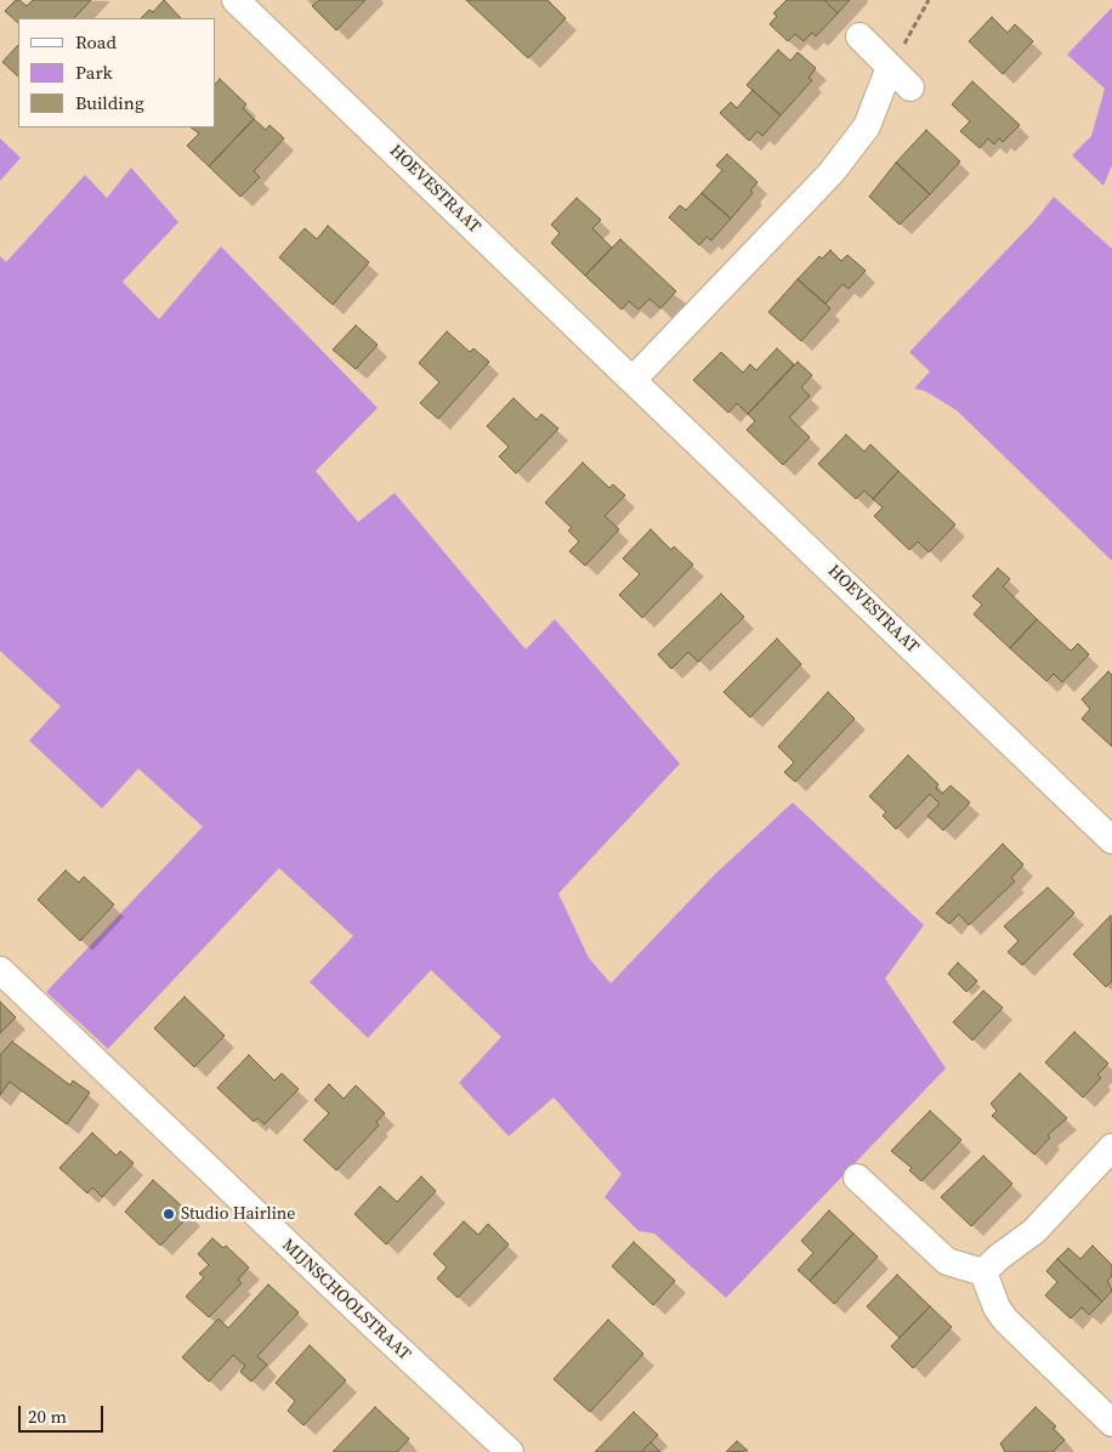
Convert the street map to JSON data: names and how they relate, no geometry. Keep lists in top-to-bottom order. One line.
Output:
{"streets":{"street":["HOEVESTRAAT","MIJNSCHOOLSTRAAT"]},"places":["Studio Hairline"],"legend":["Road","Park","Building"],"scale_bar":"20 m"}
